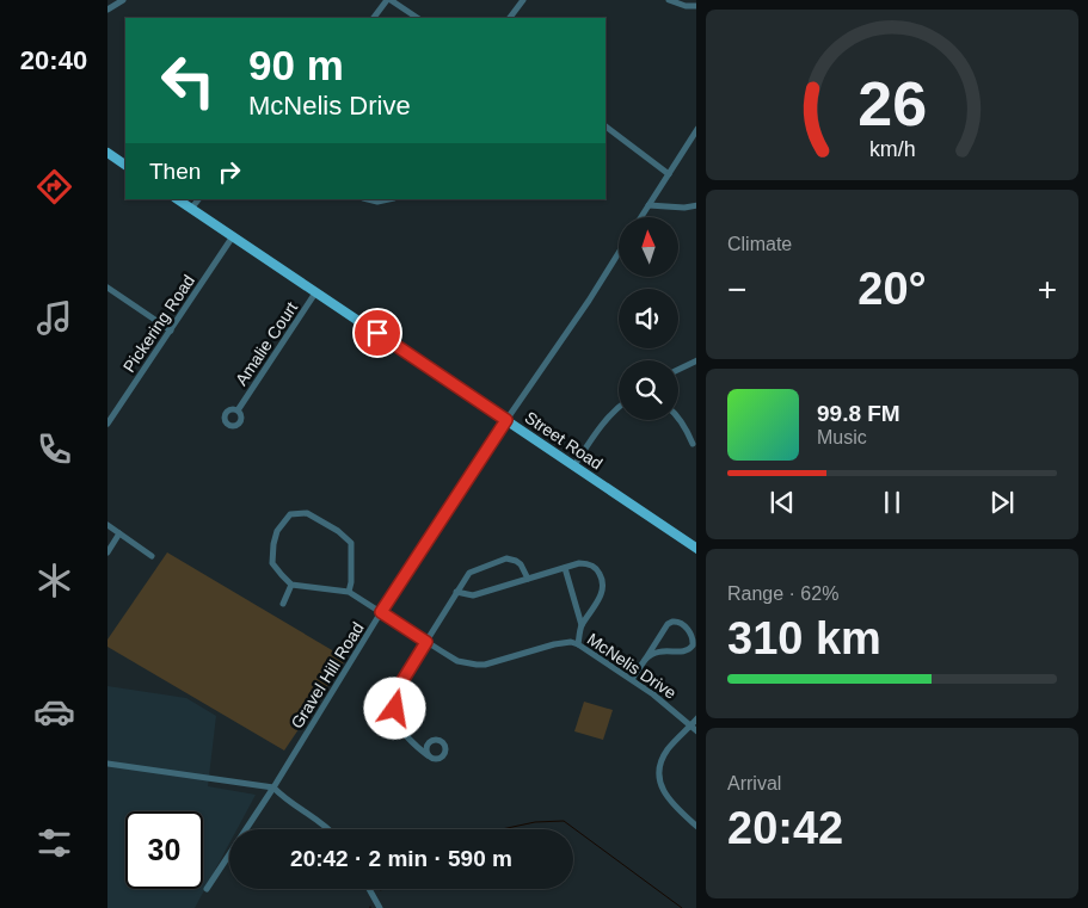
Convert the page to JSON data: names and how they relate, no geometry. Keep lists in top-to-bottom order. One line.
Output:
{"streets":{"main road":["Street Road"],"street":["Pickering Road","Amalie Court","McNelis Drive","Gravel Hill Road"]},"crossings":[["Pickering Road","Street Road"],["Amalie Court","Street Road"],["Street Road","Gravel Hill Road"],["McNelis Drive","Gravel Hill Road"]],"north":"top","page":{"tabs":"20:40","turn":["90 m","McNelis Drive"],"then":"Then","tile":["Climate",["Range · 62%","310 km"],["Arrival","20:42"]],"heat":["−","20°","+"],"song":["99.8 FM","Music"],"limit":"30","trip":"20:42 · 2 min · 590 m","gauge":["26","km/h"]}}
